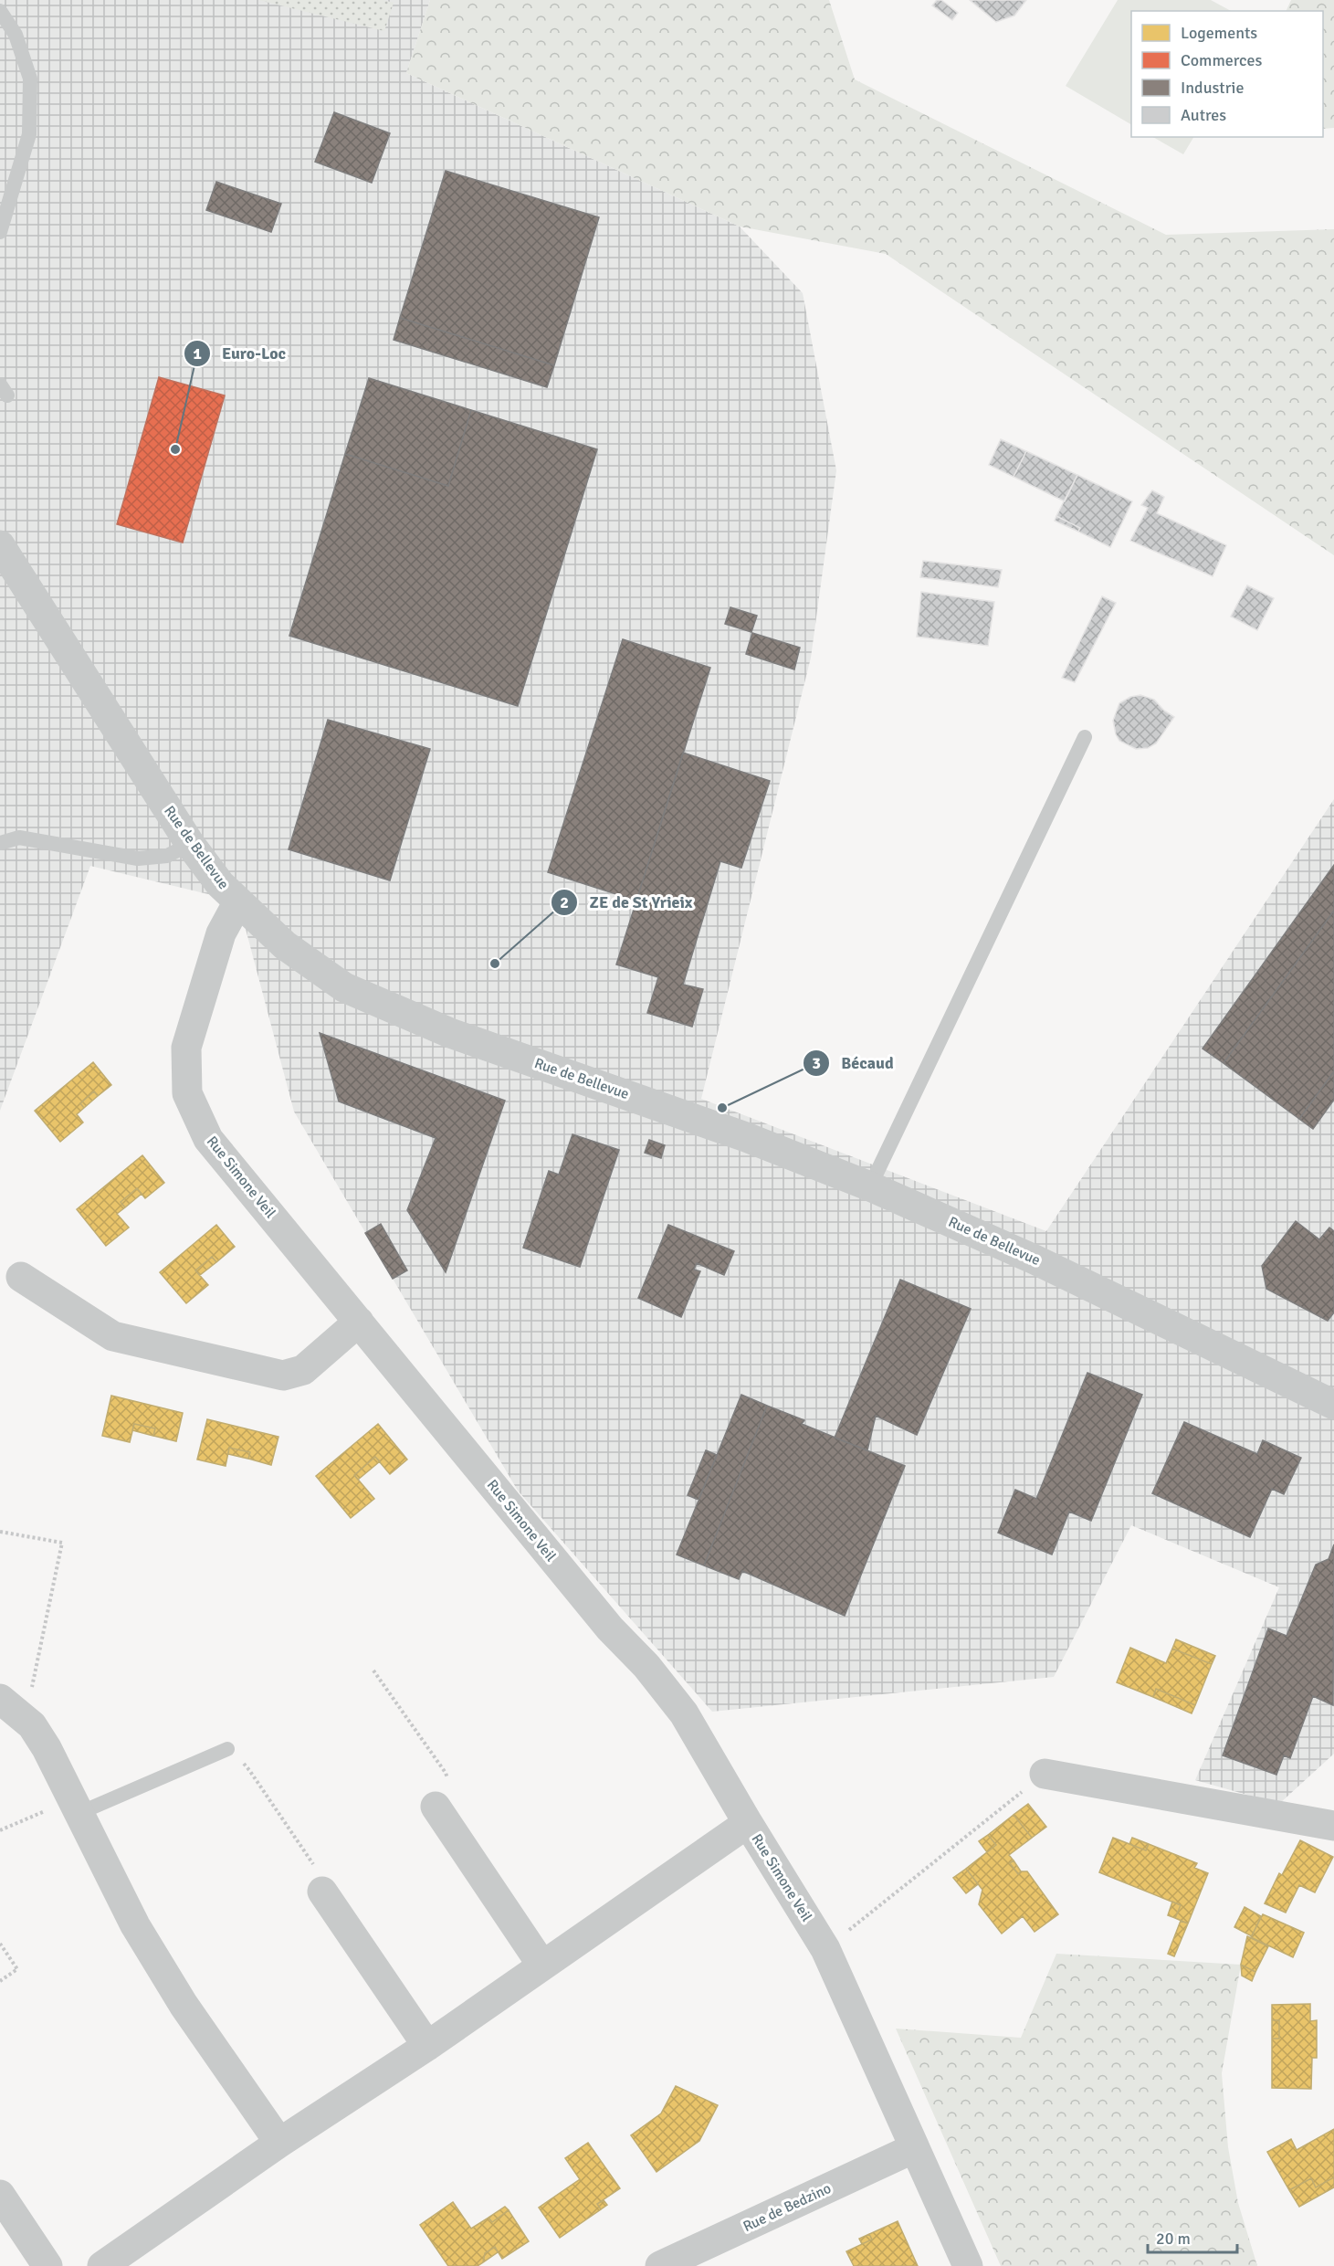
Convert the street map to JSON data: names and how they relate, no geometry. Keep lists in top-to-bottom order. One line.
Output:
{"streets":{"street":["Rue de Bellevue","Rue Simone Veil","Rue de Bedzino"]},"crossings":[["Rue de Bellevue","Rue Simone Veil"],["Rue Simone Veil","Rue de Bedzino"]],"places":["Euro-Loc","ZE de St Yrieix","Bécaud"],"legend":["Logements","Commerces","Industrie","Autres"],"scale_bar":"20 m"}
